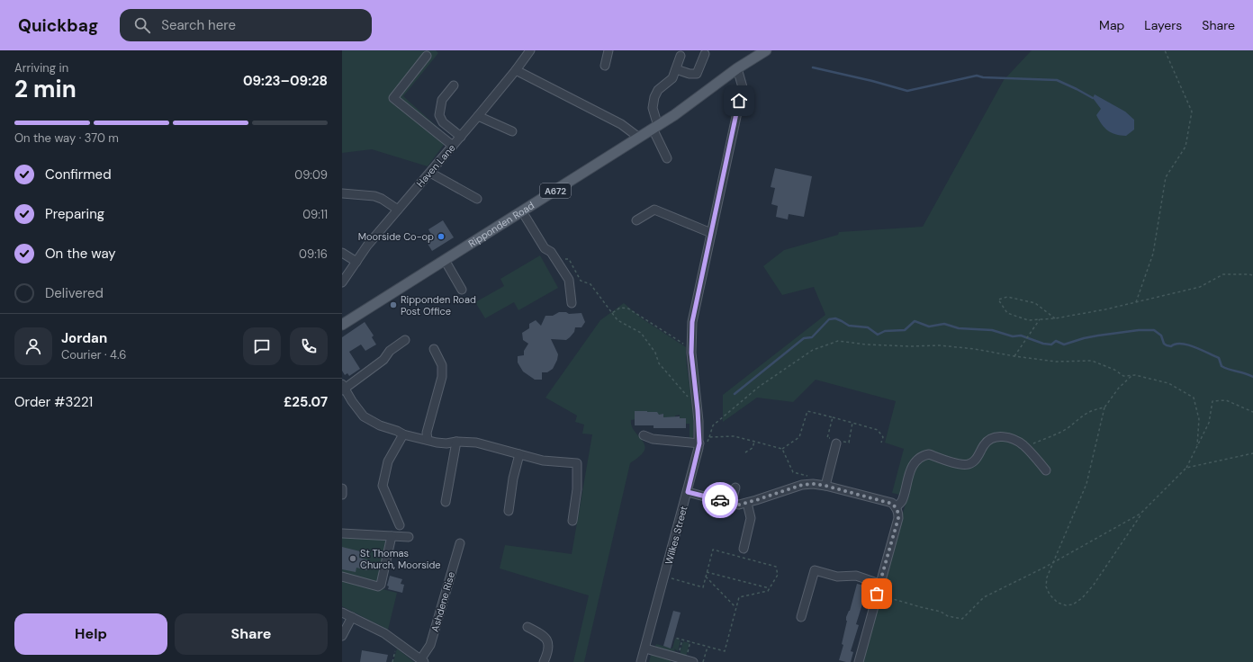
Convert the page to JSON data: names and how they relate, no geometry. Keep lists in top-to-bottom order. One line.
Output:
{"streets":{"main road":["A672","Ripponden Road"],"street":["Haven Lane","Wilkes Street","Ashdene Rise"]},"crossings":[["Ripponden Road","Wilkes Street"]],"places":["Moorside Co-op","Ripponden Road Post Office","St Thomas Church, Moorside"],"page":{"header":"Quickbag","search":"Search here","nav":["Map","Layers","Share"],"heading":["2 min","Arriving in","09:23–09:28"],"panel":["Jordan","Courier · 4.6","Order #3221","£25.07"],"bar":"On the way · 370 m","list":[["Confirmed","09:09"],["Preparing","09:11"],["On the way","09:16"],"Delivered"],"buttons":["Help","Share"]}}
